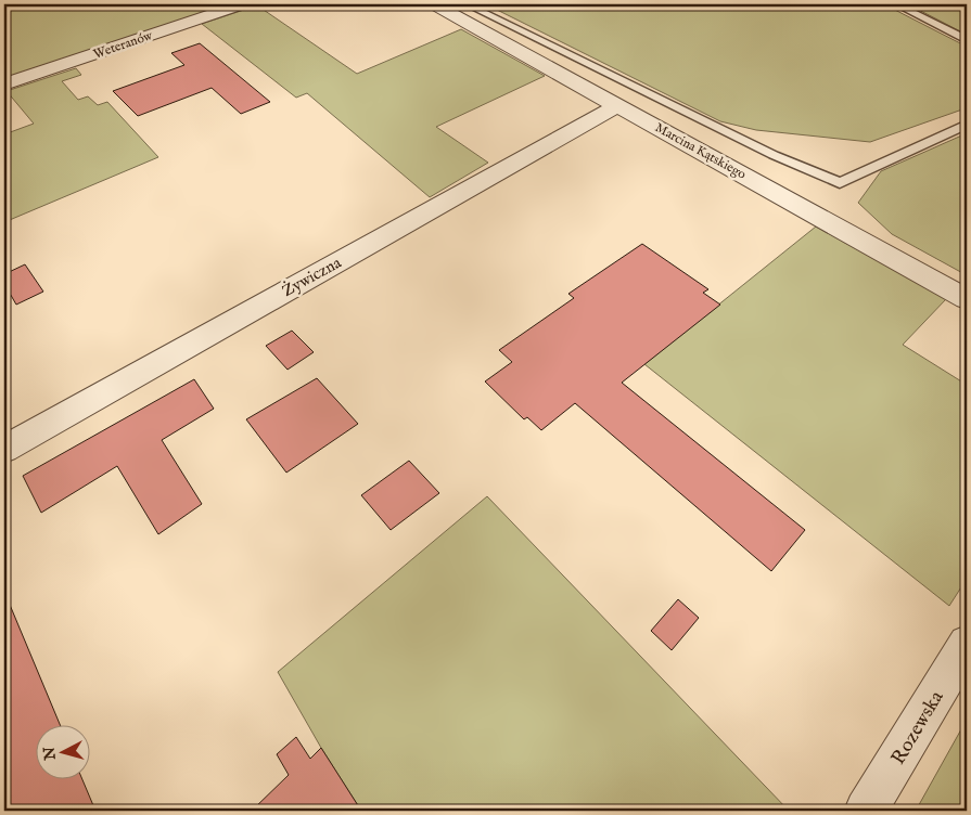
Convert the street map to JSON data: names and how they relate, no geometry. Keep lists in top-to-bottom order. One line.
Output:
{"streets":{"street":["Weteranów","Marcina Kątskiego","Żywiczna","Rozewska"]},"crossings":[["Marcina Kątskiego","Żywiczna"]],"north":"left"}
